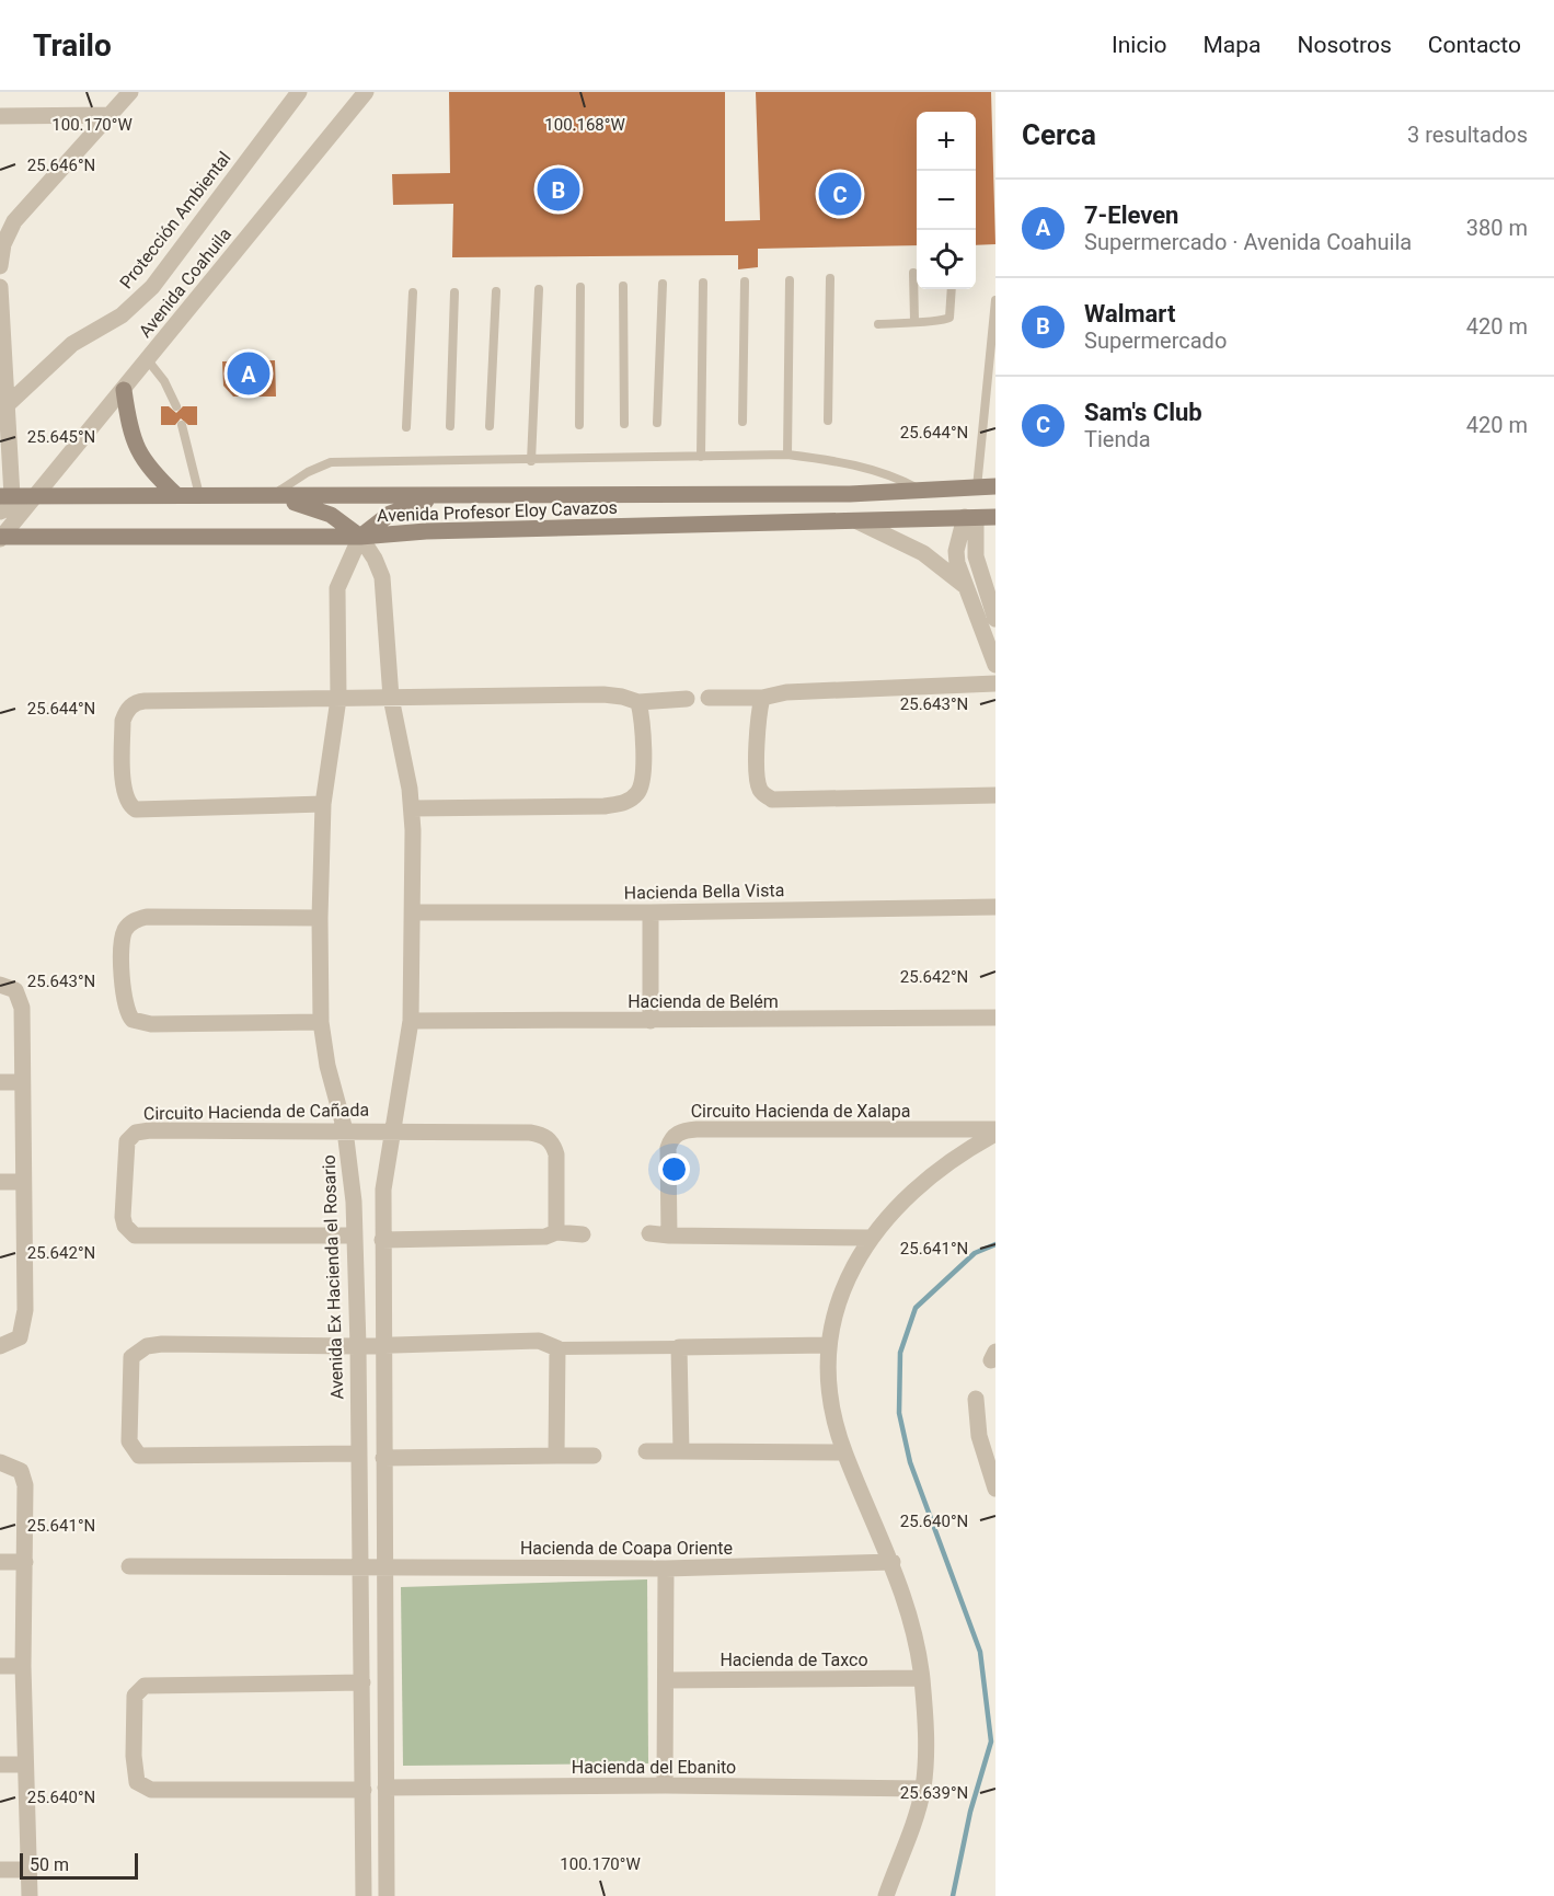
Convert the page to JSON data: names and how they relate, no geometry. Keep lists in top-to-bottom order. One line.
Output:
{"streets":{"main road":["Avenida Profesor Eloy Cavazos"],"street":["Protección Ambiental","Avenida Coahuila","Hacienda Bella Vista","Hacienda de Belém","Circuito Hacienda de Xalapa","Circuito Hacienda de Cañada","Avenida Ex Hacienda el Rosario","Hacienda de Coapa Oriente","Hacienda de Taxco","Hacienda del Ebanito"]},"crossings":[["Avenida Coahuila","Avenida Profesor Eloy Cavazos"],["Avenida Profesor Eloy Cavazos","Avenida Ex Hacienda el Rosario"],["Circuito Hacienda de Cañada","Avenida Ex Hacienda el Rosario"],["Avenida Ex Hacienda el Rosario","Hacienda de Coapa Oriente"]],"scale_bar":"50 m","page":{"header":"Trailo","nav":["Inicio","Mapa","Nosotros","Contacto"],"heading":["Cerca","3 resultados"],"map_buttons":["+","−"],"pins":["B","C","A"],"list":[{"mark":"A","name":"7-Eleven","note":"Supermercado · Avenida Coahuila","value":"380 m"},{"mark":"B","name":"Walmart","note":"Supermercado","value":"420 m"},{"mark":"C","name":"Sam's Club","note":"Tienda","value":"420 m"}],"scale":"50 m"},"coordinates":["100.170°W","100.168°W","25.646°N","25.644°N","25.645°N","25.643°N","25.642°N","25.641°N","25.640°N","25.639°N"]}
